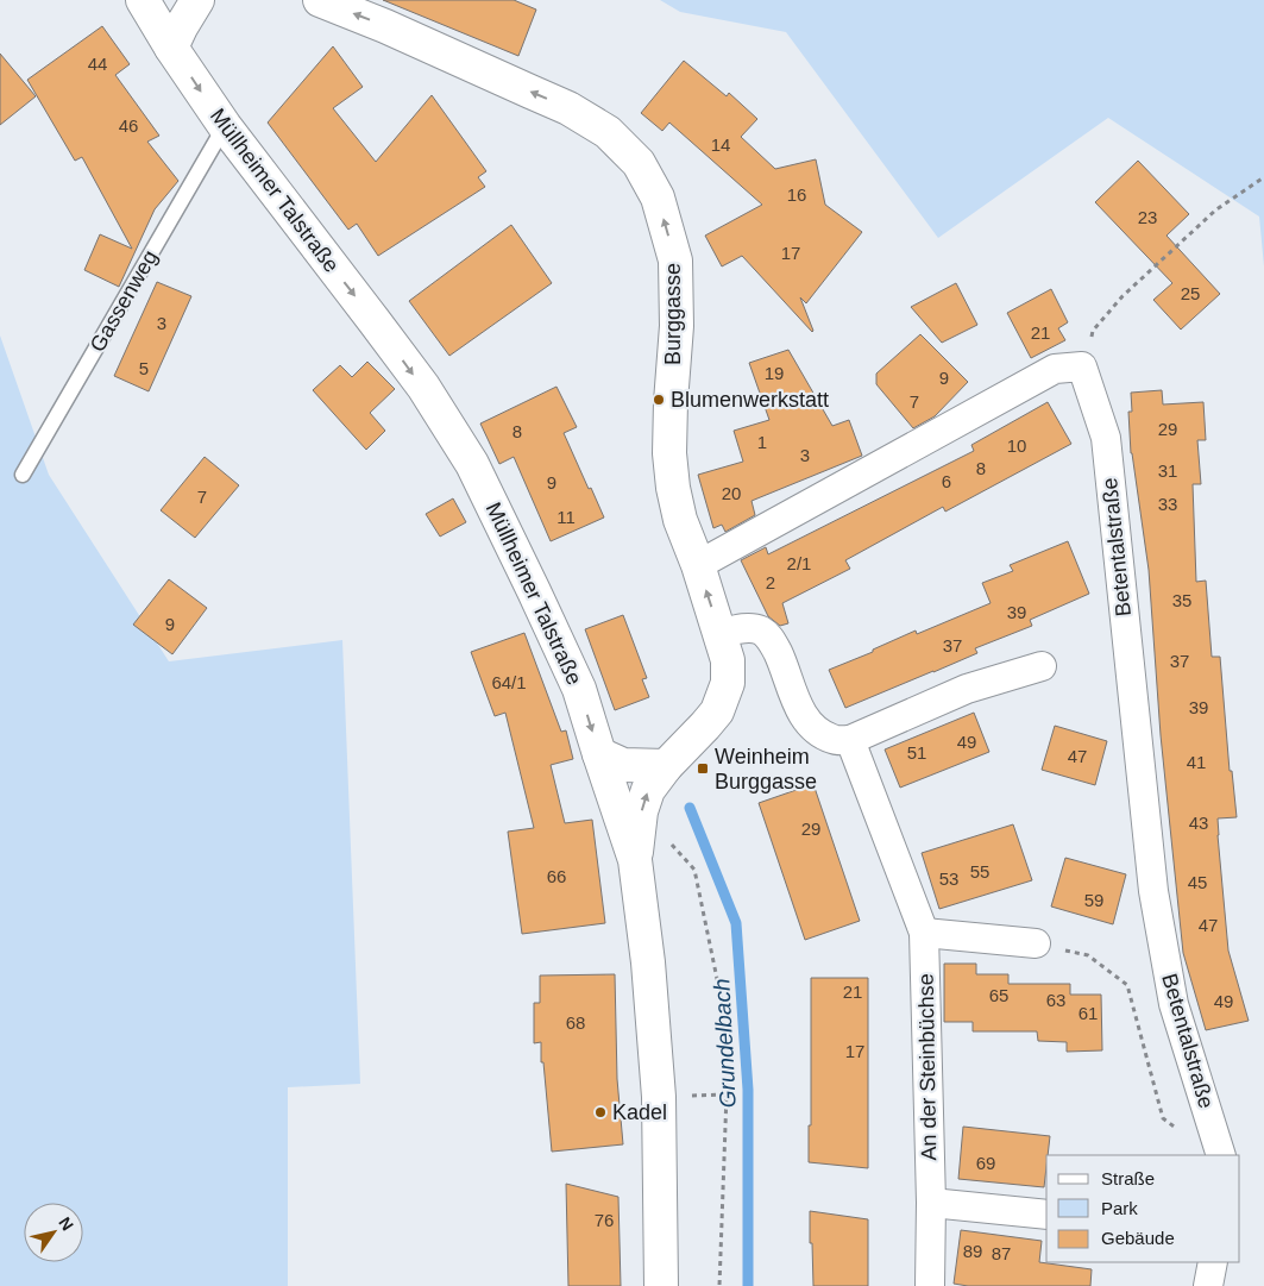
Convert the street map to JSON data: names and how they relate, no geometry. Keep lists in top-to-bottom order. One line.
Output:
{"streets":{"main road":["Müllheimer Talstraße","Burggasse"],"street":["Betentalstraße","An der Steinbüchse"],"lane":["Gassenweg"]},"crossings":[["Müllheimer Talstraße","Gassenweg"],["Müllheimer Talstraße","Burggasse"],["Burggasse","Betentalstraße"]],"one_way":["Müllheimer Talstraße","Burggasse"],"water":["Grundelbach"],"places":{"other":["Blumenwerkstatt","Kadel"],"transit":["Weinheim Burggasse"]},"house_numbers":["44","46","14","16","23","17","25","3","21","5","19","9","7","29","8","1","10","3","8","31","6","9","20","7","33","11","2/1","2","35","39","9","37","37","64/1","39","49","51","47","41","43","29","55","66","53","45","59","47","21","65","63","49","61","68","17","69","76","89","87"],"legend":["Straße","Park","Gebäude"],"north":"top right"}
